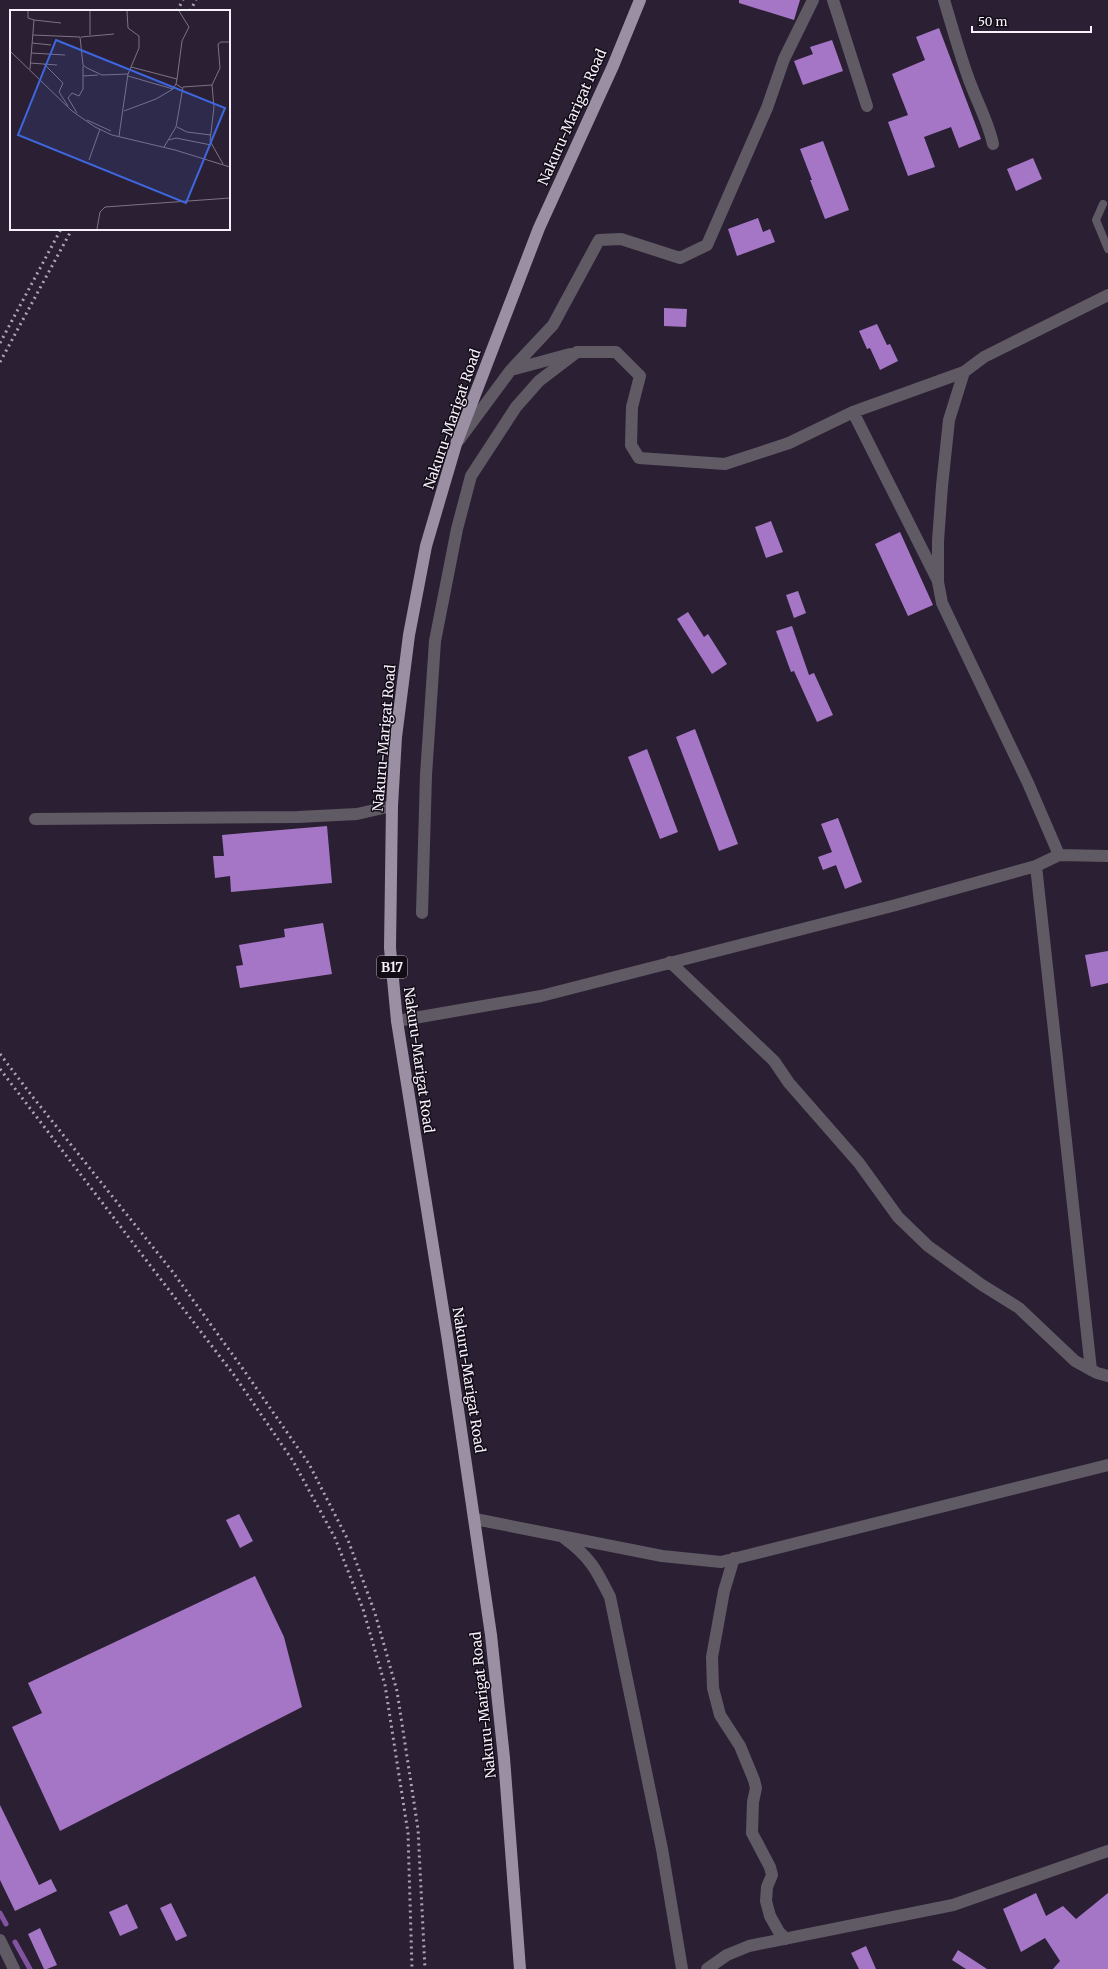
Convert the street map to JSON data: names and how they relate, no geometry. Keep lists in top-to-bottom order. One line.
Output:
{"streets":{"main road":["Nakuru-Marigat Road","B17"]},"scale_bar":"50 m"}
